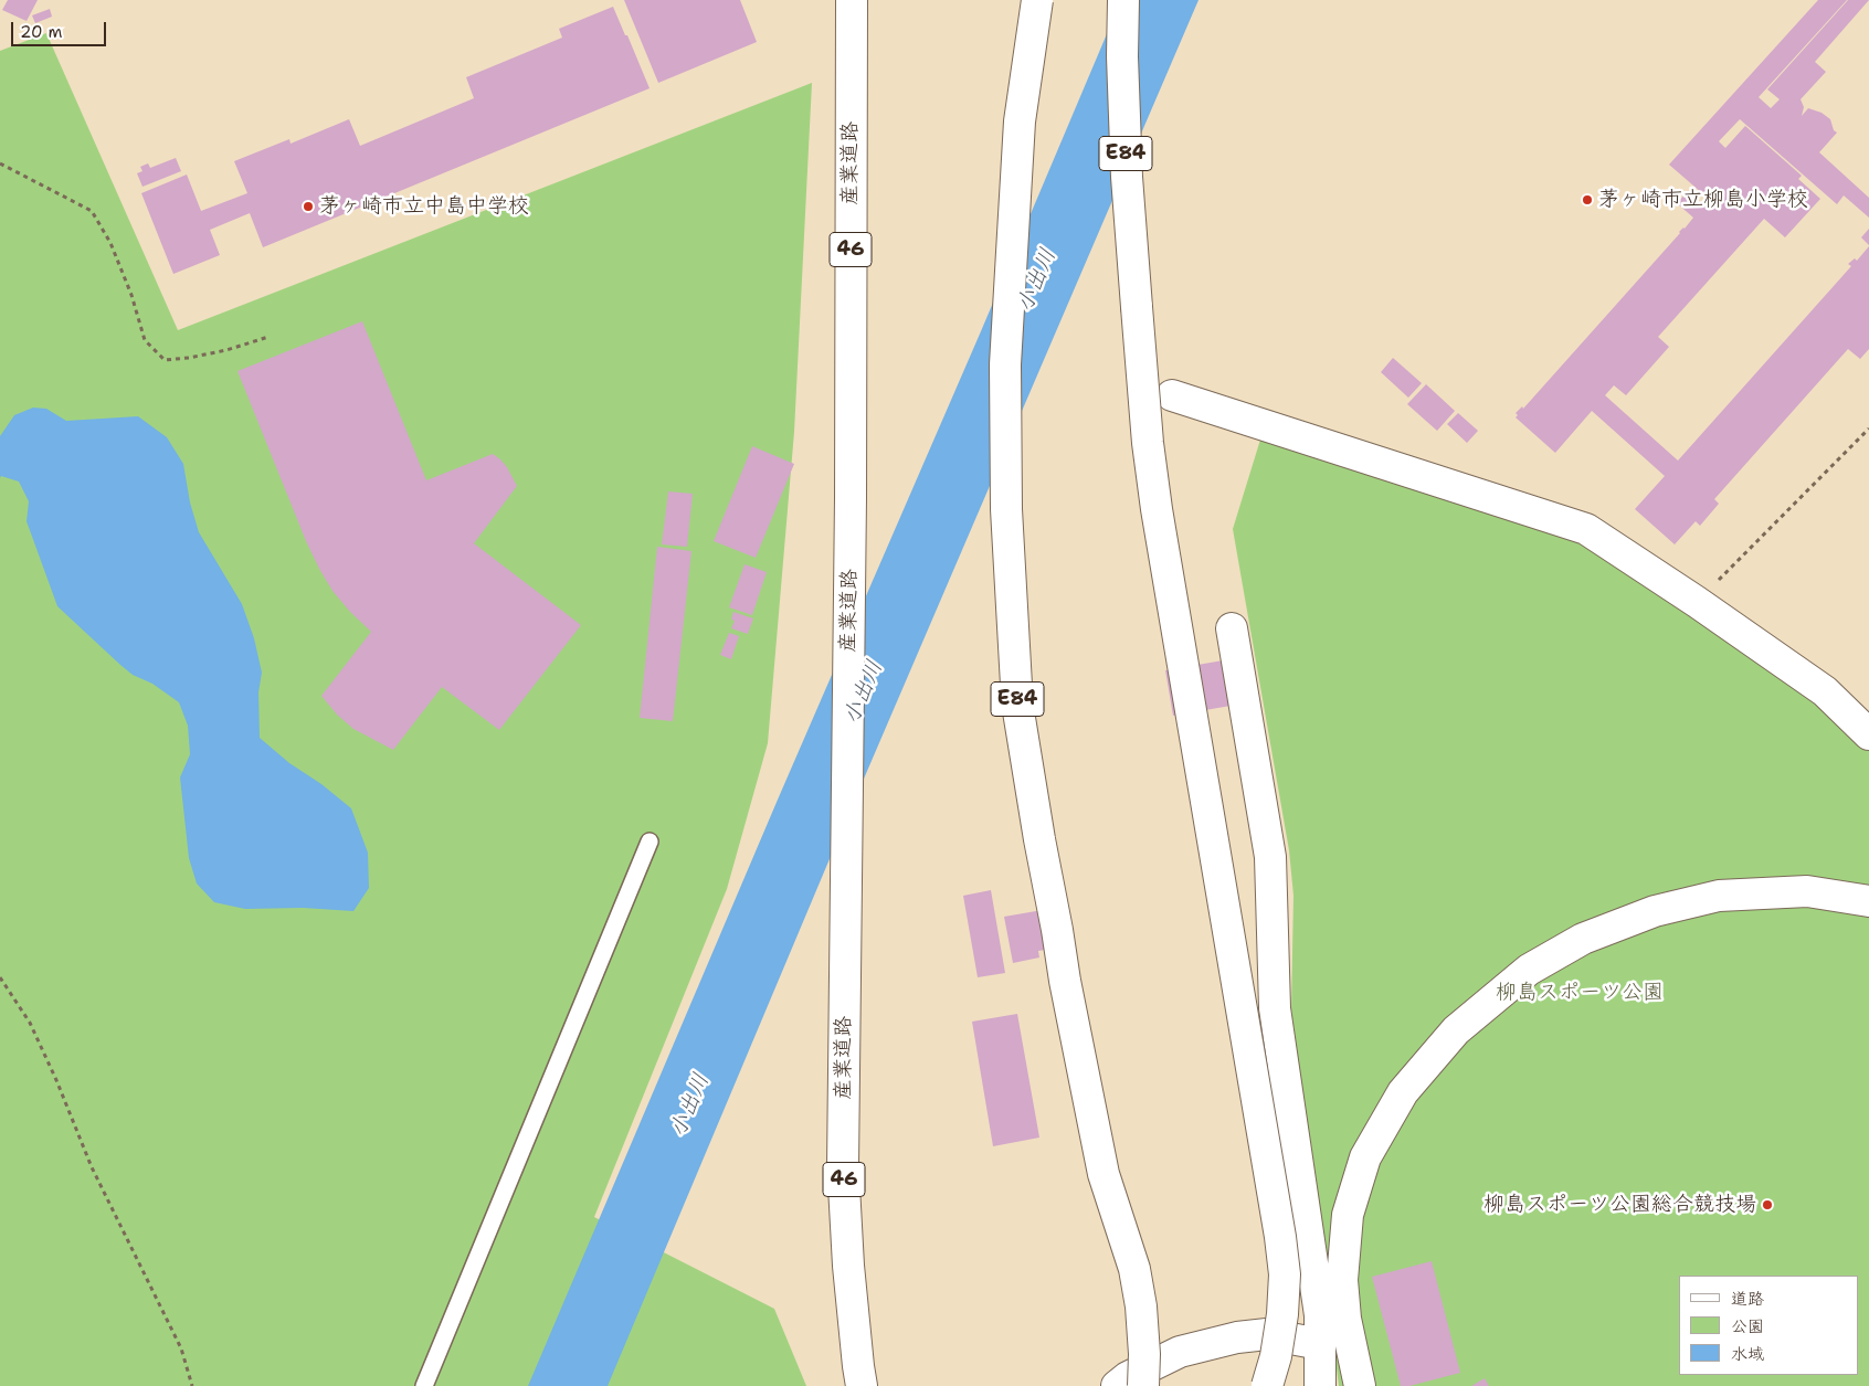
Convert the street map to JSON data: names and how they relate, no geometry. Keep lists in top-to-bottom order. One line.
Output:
{"streets":{"main road":["E84","産業道路","46"]},"water":["小出川"],"parks":["柳島スポーツ公園"],"places":["茅ヶ崎市立柳島小学校","茅ヶ崎市立中島中学校","柳島スポーツ公園総合競技場"],"legend":["道路","公園","水域"],"scale_bar":"20 m"}
